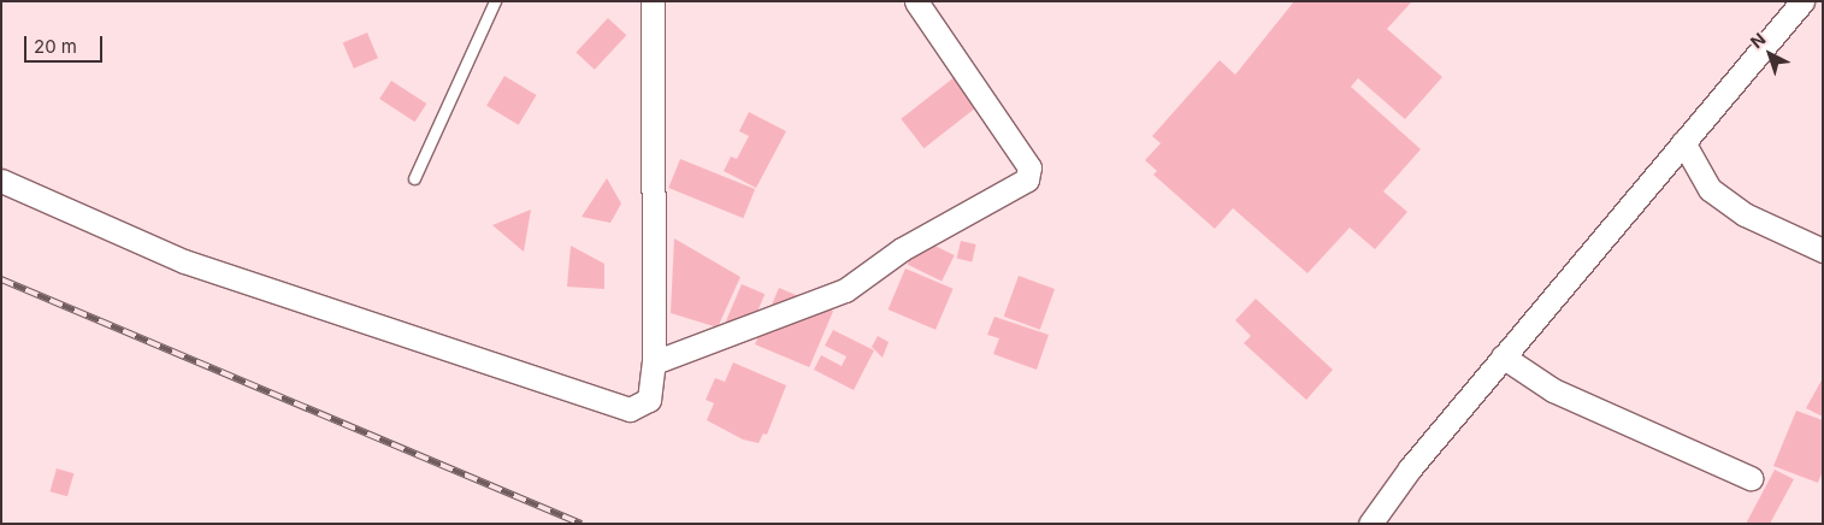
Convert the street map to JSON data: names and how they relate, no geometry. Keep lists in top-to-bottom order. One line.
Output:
{"scale_bar":"20 m","north":"top left"}
